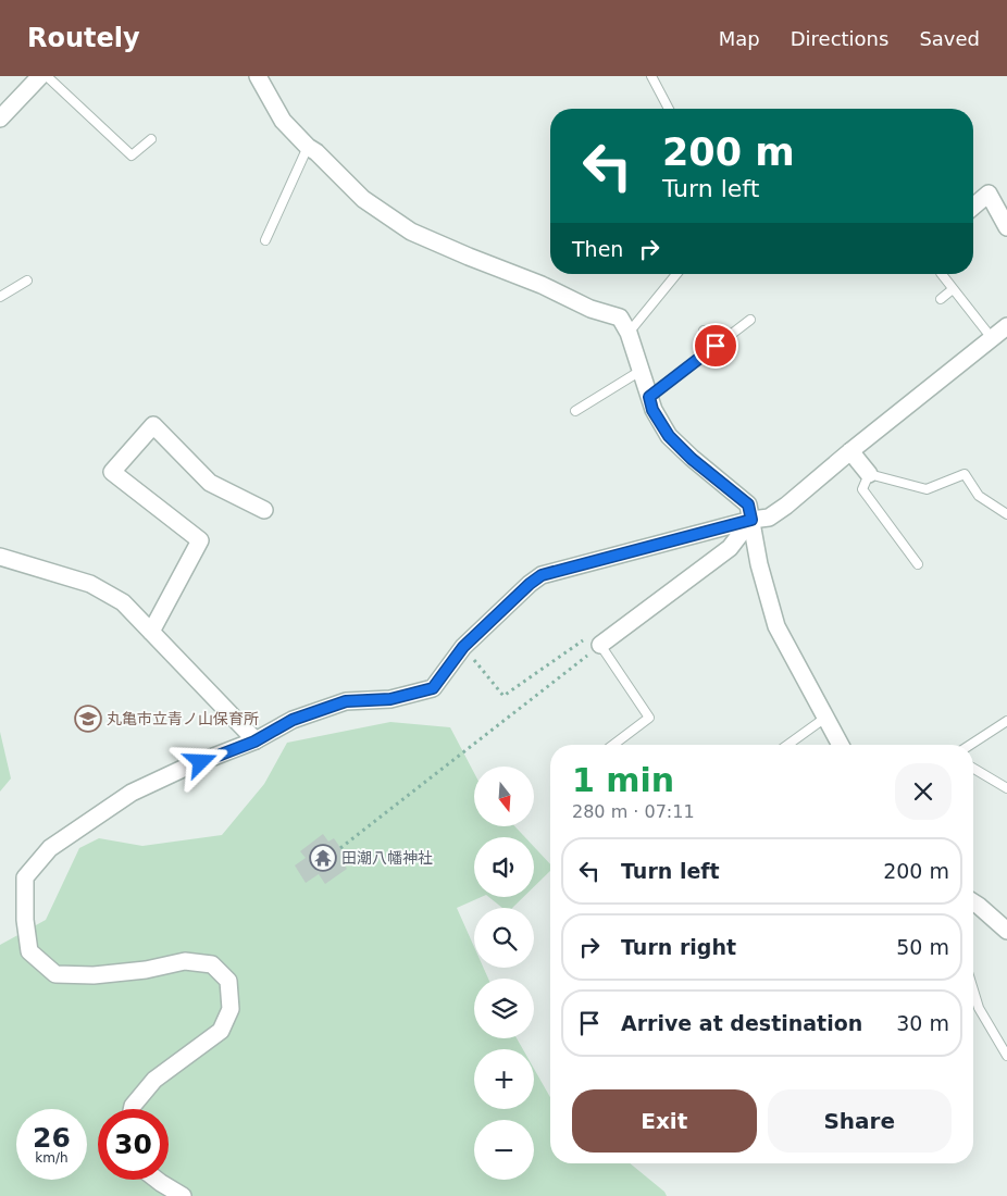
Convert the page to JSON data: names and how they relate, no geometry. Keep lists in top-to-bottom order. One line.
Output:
{"places":{"school or university":["丸亀市立青ノ山保育所"],"temple":["田潮八幡神社"]},"north":"bottom","page":{"header":"Routely","nav":["Map","Directions","Saved"],"turn":["200 m","Turn left"],"then":"Then","heading":["1 min","280 m · 07:11"],"map_buttons":["+","−"],"list":[{"name":"Turn left","value":"200 m"},{"name":"Turn right","value":"50 m"},{"name":"Arrive at destination","value":"30 m"}],"buttons":["Exit","Share"],"speed":"26 km/h","limit":"30"}}
